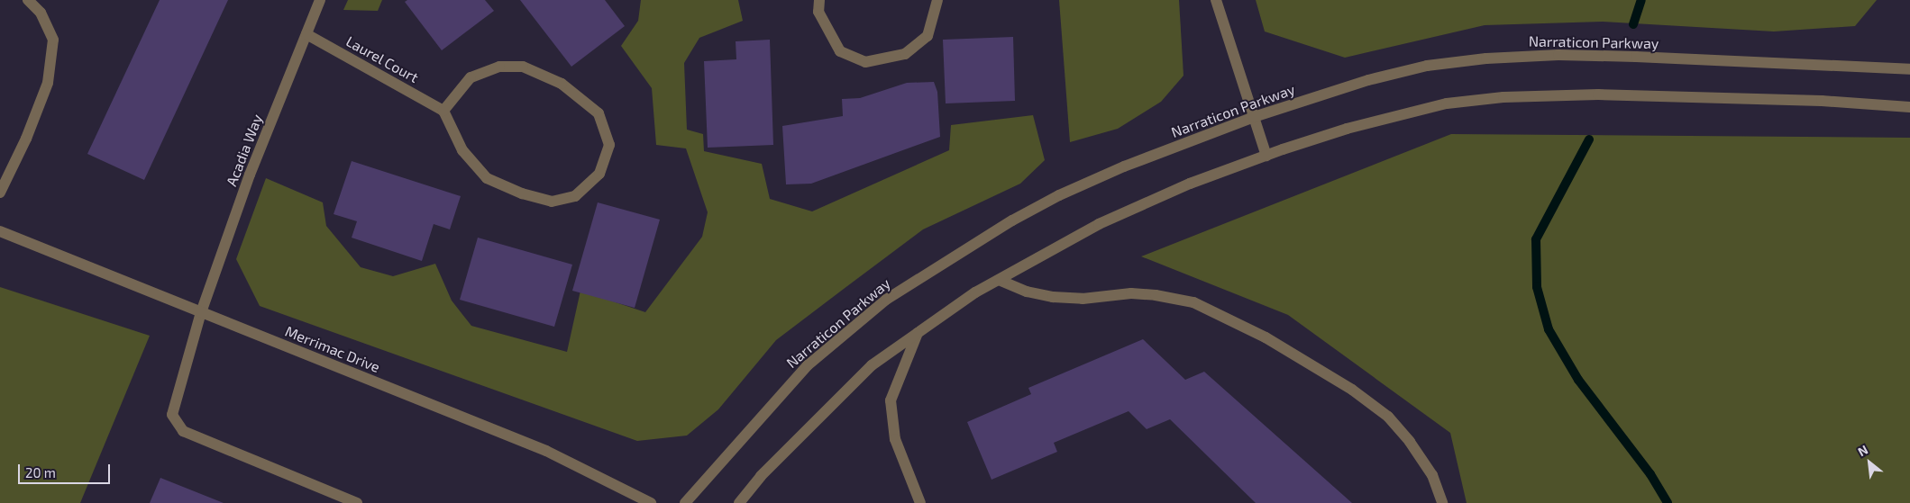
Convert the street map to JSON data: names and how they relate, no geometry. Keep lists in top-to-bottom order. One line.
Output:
{"streets":{"street":["Narraticon Parkway","Laurel Court","Acadia Way","Merrimac Drive"]},"crossings":[["Laurel Court","Acadia Way"],["Acadia Way","Merrimac Drive"]],"scale_bar":"20 m","north":"top left"}
